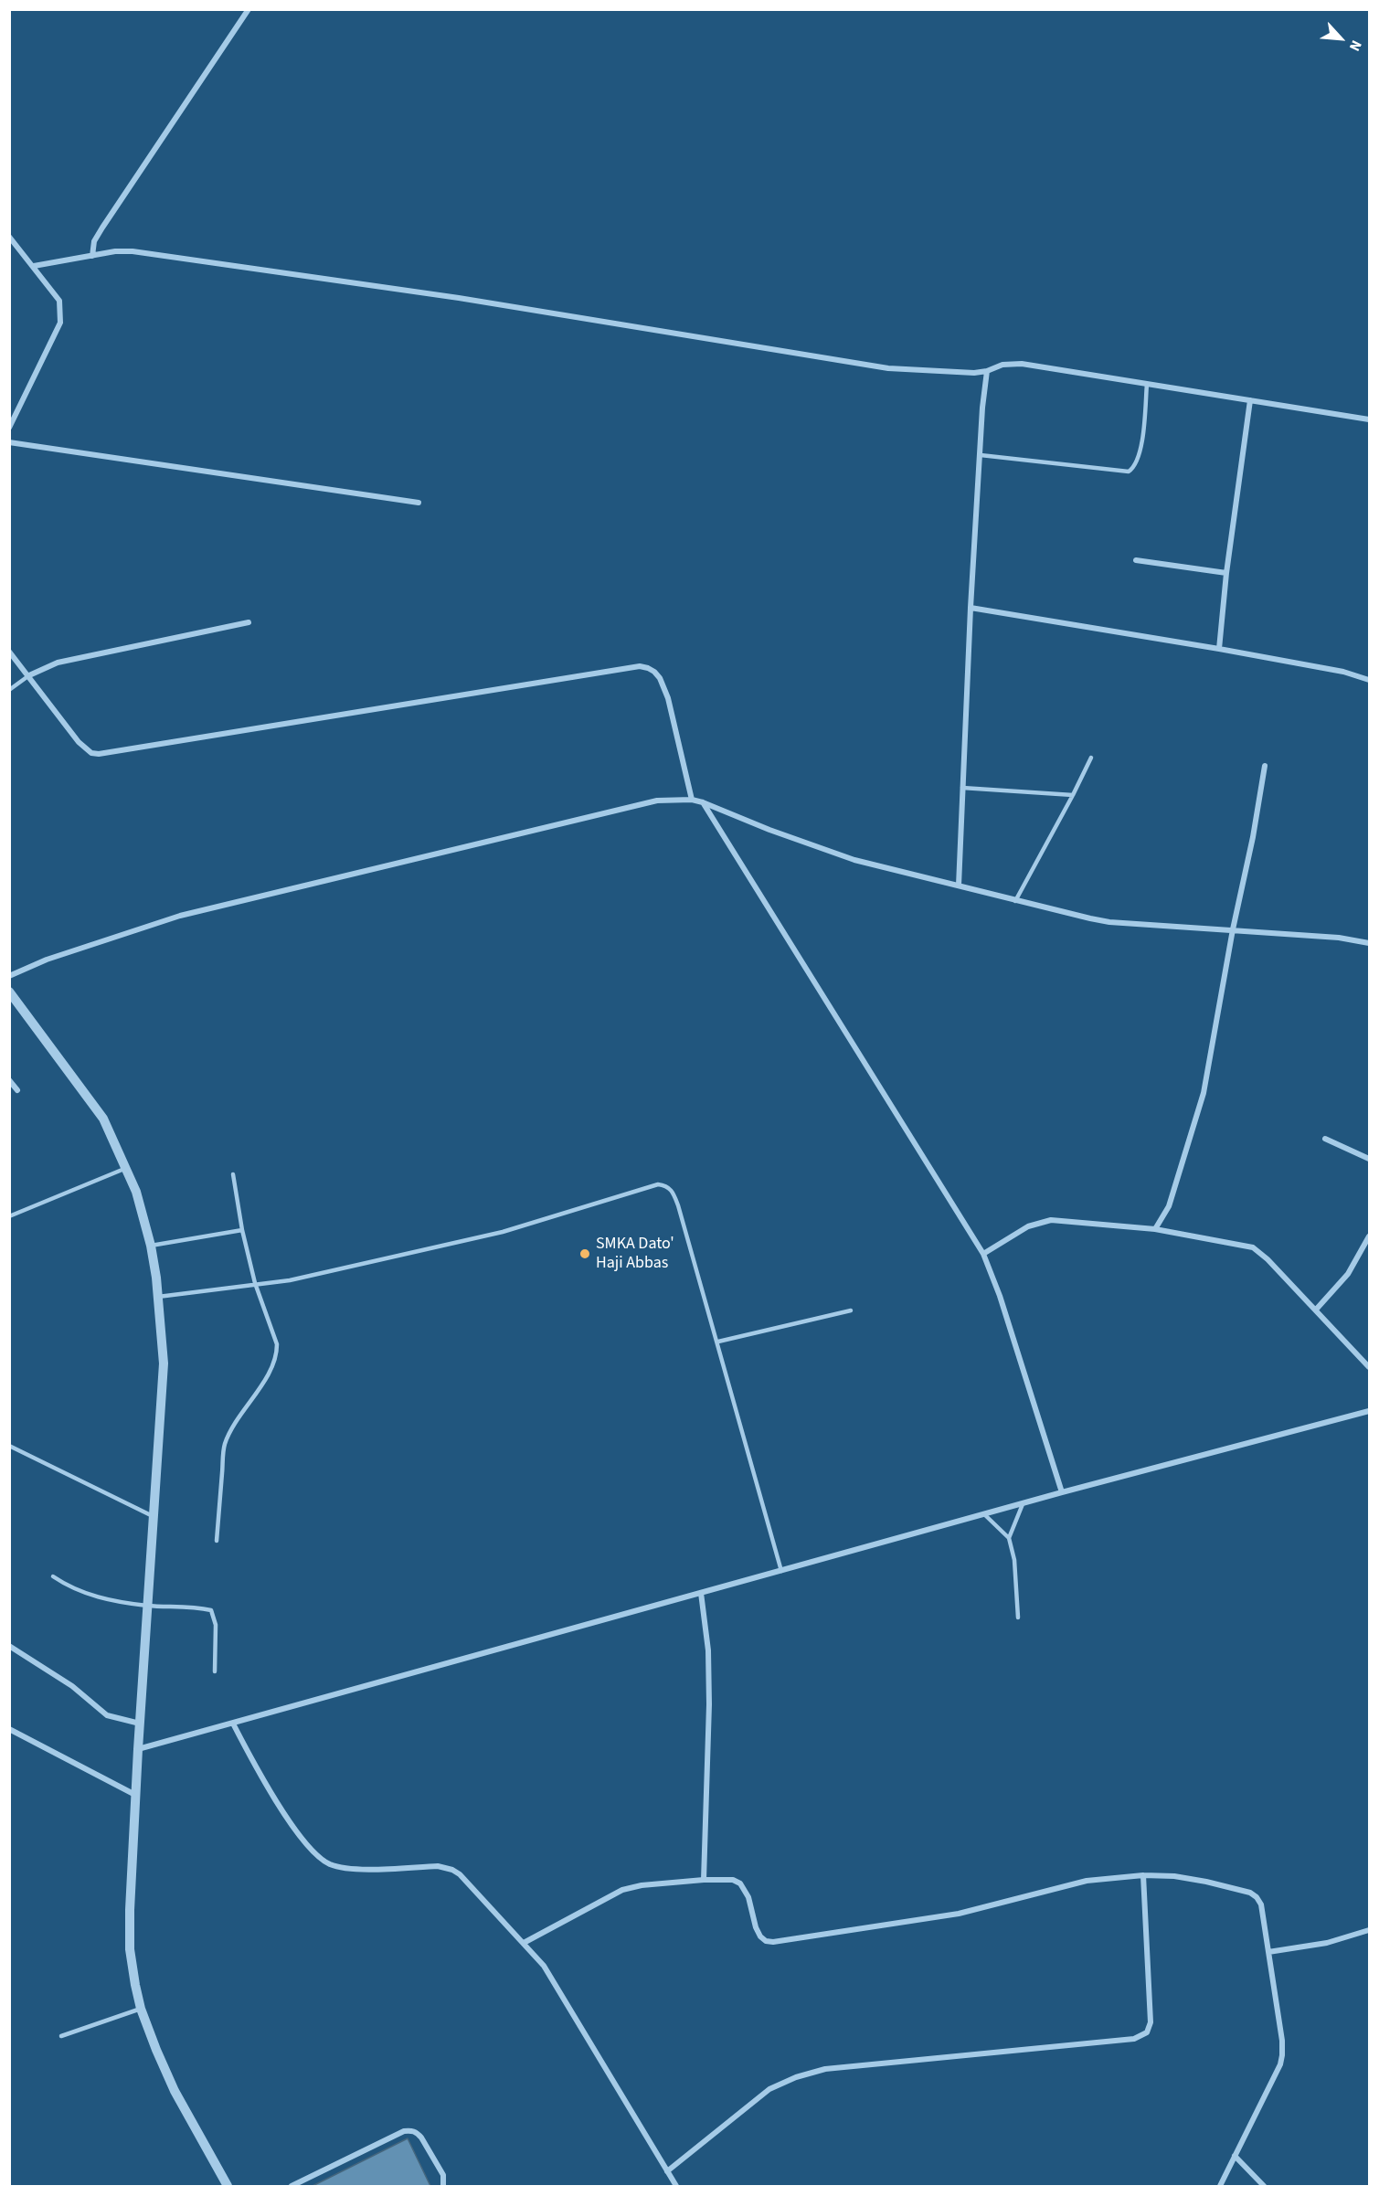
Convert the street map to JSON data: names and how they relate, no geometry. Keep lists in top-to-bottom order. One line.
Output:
{"places":["SMKA Dato' Haji Abbas"],"north":"bottom right"}
